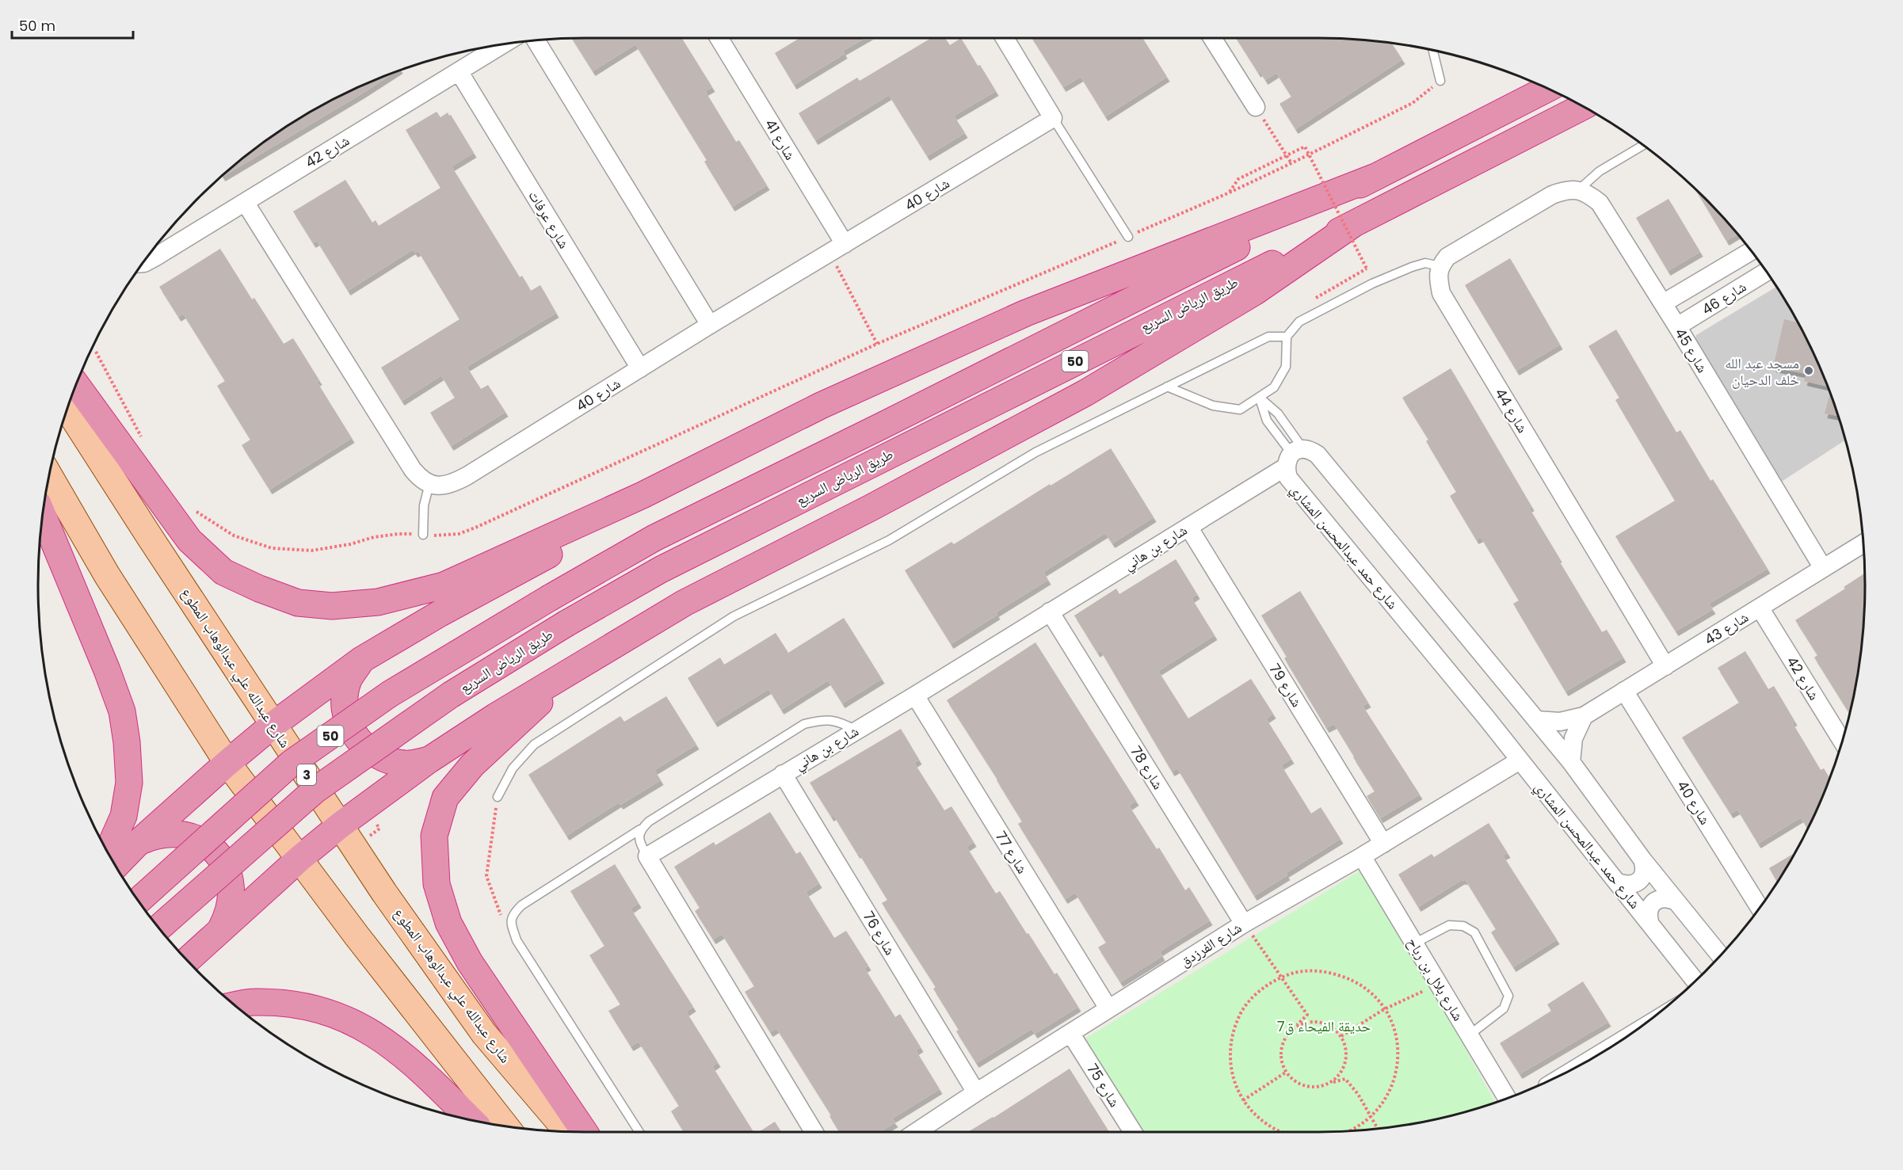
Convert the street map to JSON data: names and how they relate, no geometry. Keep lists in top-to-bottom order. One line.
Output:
{"streets":{"highway":["طريق الرياض السريع","50"],"main road":["شارع عبدالله علي عبدالوهاب المطوع","3"],"street":["شارع 41","شارع 42","شارع 40","شارع عرفات","شارع 46","شارع 45","شارع 44","شارع حمد عبدالمحسن المشاري","شارع بن هاني","شارع 43","شارع 79","شارع 78","شارع 77","شارع 76","شارع الفرزدق","شارع بلال بن رباح","شارع 75"]},"crossings":[["شارع 41","شارع 40"],["شارع 42","شارع عرفات"],["شارع 42","شارع 43"],["شارع 40","شارع عرفات"],["شارع 40","شارع 43"],["شارع 46","شارع 45"],["شارع 45","شارع 43"],["شارع 44","شارع 43"],["شارع حمد عبدالمحسن المشاري","شارع بن هاني"],["شارع حمد عبدالمحسن المشاري","شارع الفرزدق"],["شارع بن هاني","شارع 79"],["شارع بن هاني","شارع 78"],["شارع بن هاني","شارع 77"],["شارع بن هاني","شارع 76"],["شارع 79","شارع الفرزدق"],["شارع 78","شارع الفرزدق"],["شارع 77","شارع الفرزدق"],["شارع 76","شارع الفرزدق"],["شارع الفرزدق","شارع بلال بن رباح"],["شارع الفرزدق","شارع 75"]],"parks":["حديقة الفيحاء ق7"],"places":["مسجد عبد الله خلف الدحيان"],"scale_bar":"50 m"}
